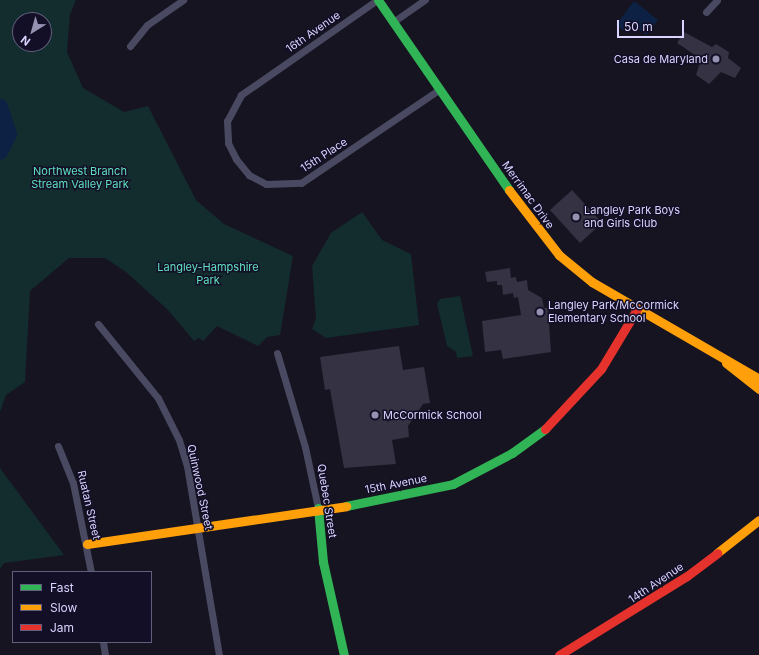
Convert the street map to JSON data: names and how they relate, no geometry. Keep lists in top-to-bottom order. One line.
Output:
{"streets":{"street":["16th Avenue","15th Place","Merrimac Drive","15th Avenue","Quinwood Street","Quebec Street","Ruatan Street","14th Avenue"]},"crossings":[["16th Avenue","15th Place"],["16th Avenue","Merrimac Drive"],["15th Place","Merrimac Drive"],["Merrimac Drive","15th Avenue"],["15th Avenue","Quinwood Street"],["15th Avenue","Quebec Street"],["15th Avenue","Ruatan Street"]],"parks":["Northwest Branch Stream Valley Park","Langley-Hampshire Park"],"places":["Casa de Maryland","Langley Park Boys and Girls Club","Langley Park/McCormick Elementary School","McCormick School"],"legend":["Fast","Slow","Jam"],"scale_bar":"50 m","north":"bottom left"}
